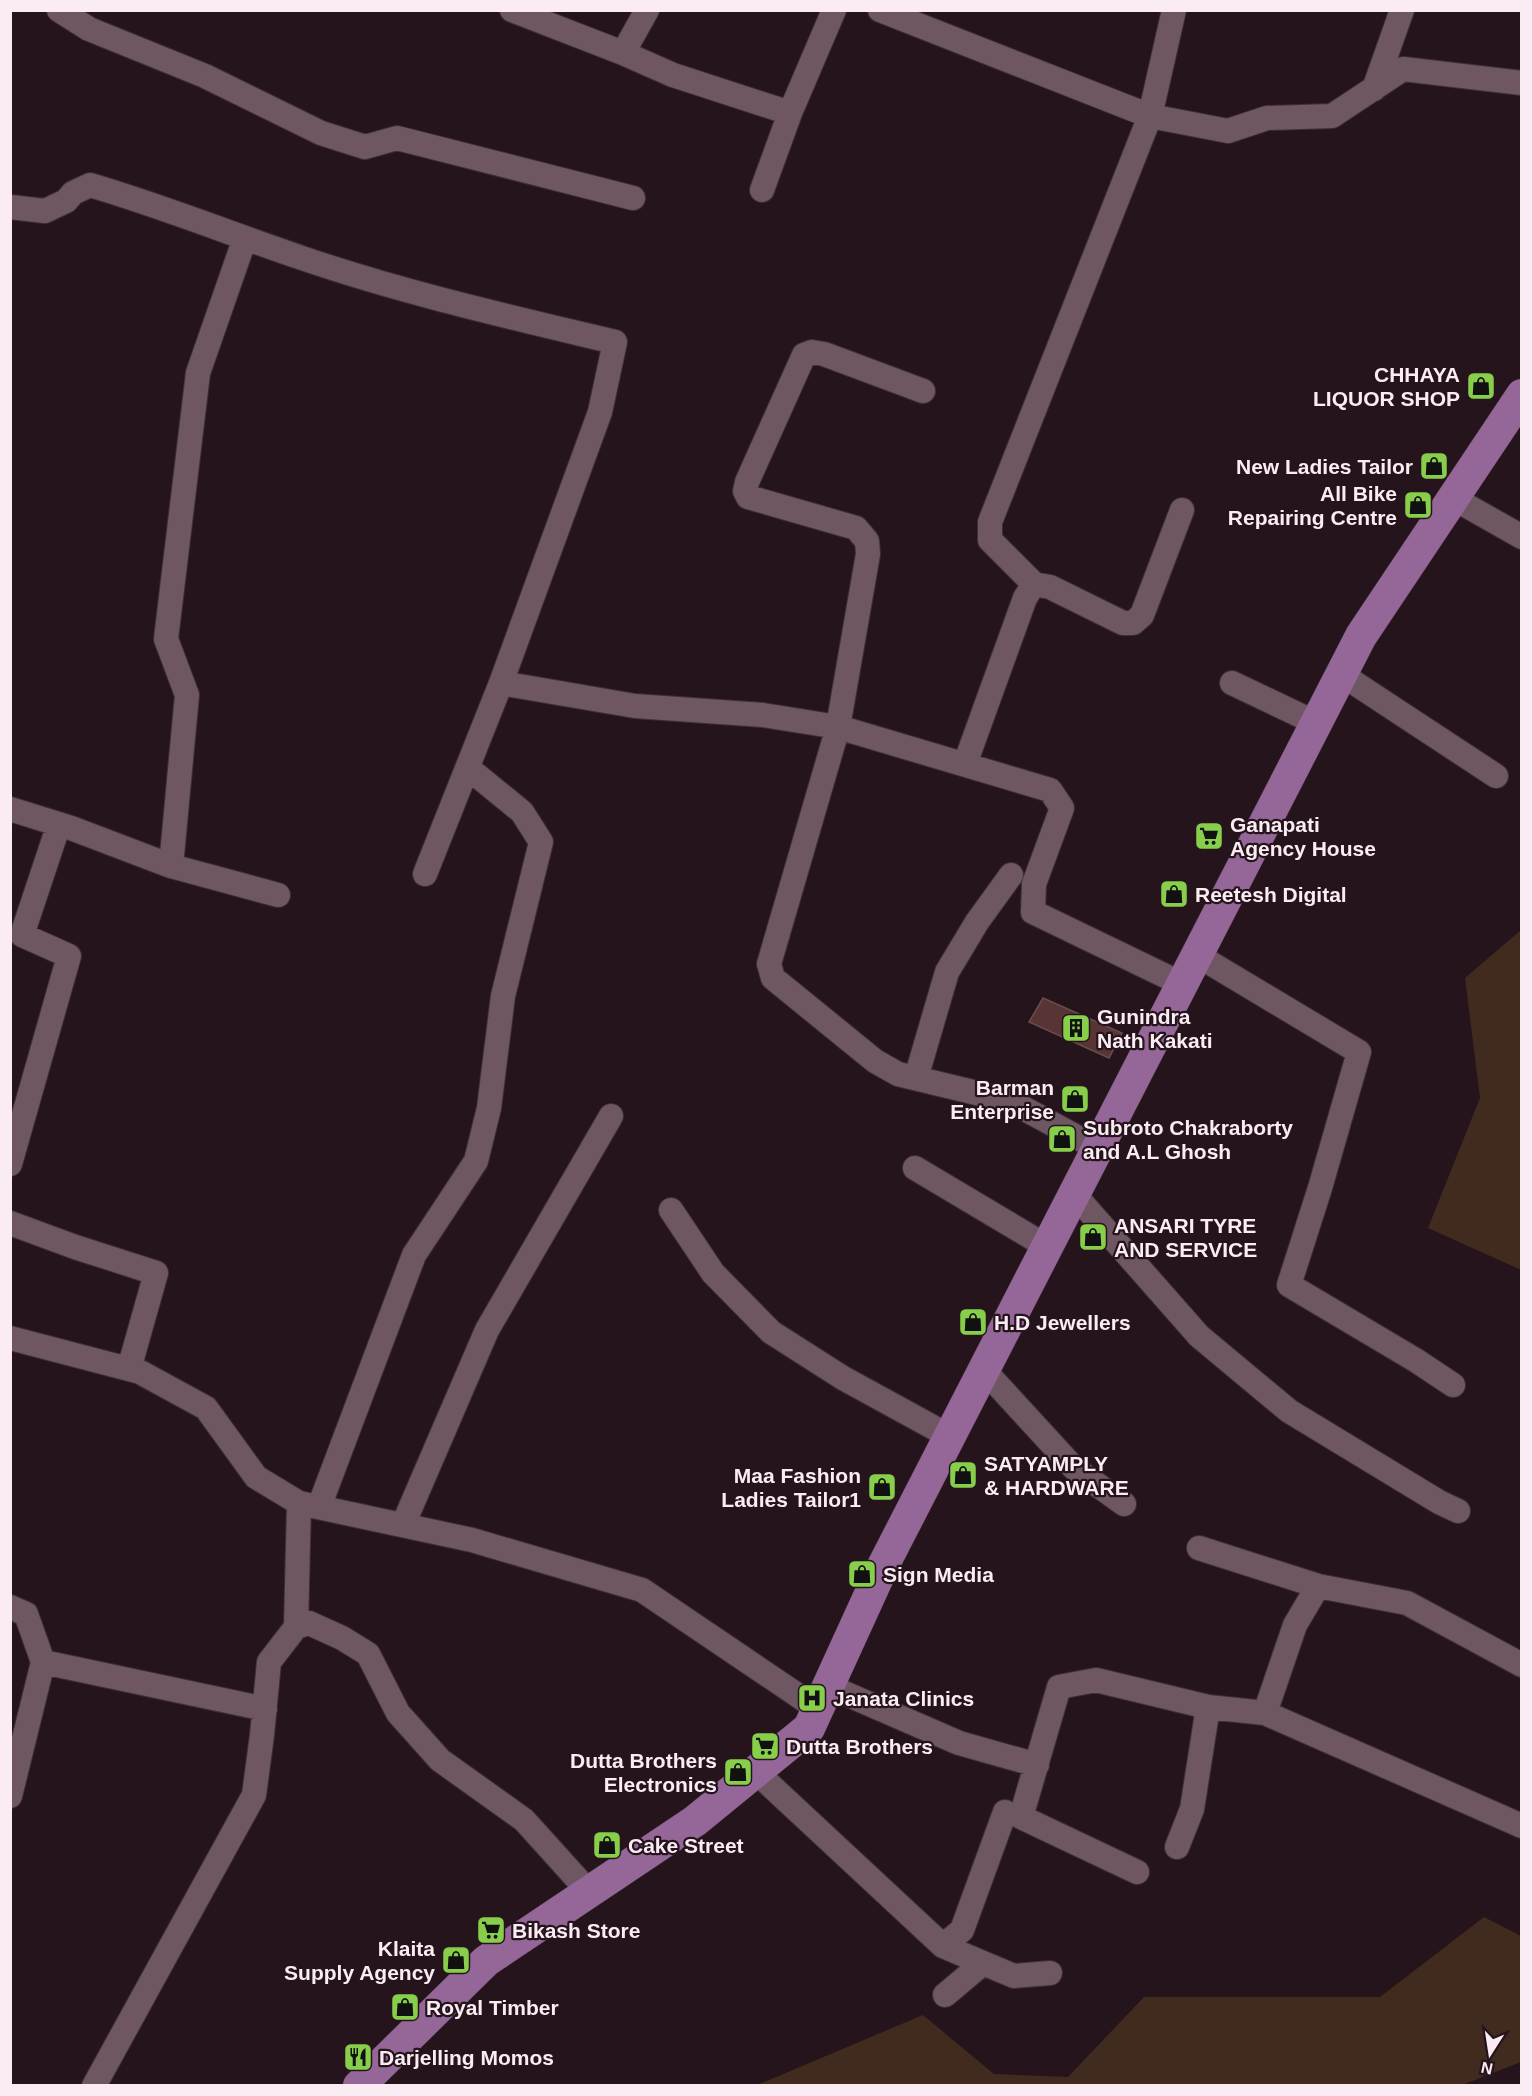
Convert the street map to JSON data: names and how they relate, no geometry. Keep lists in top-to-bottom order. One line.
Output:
{"places":{"shop":["CHHAYA LIQUOR SHOP","New Ladies Tailor","All Bike Repairing Centre","Reetesh Digital","Barman Enterprise","Subroto Chakraborty and A.L Ghosh","ANSARI TYRE AND SERVICE","H.D Jewellers","SATYAMPLY & HARDWARE","Maa Fashion Ladies Tailor1","Sign Media","Dutta Brothers Electronics","Cake Street","Klaita Supply Agency","Royal Timber"],"supermarket":["Ganapati Agency House","Dutta Brothers","Bikash Store"],"building":["Gunindra Nath Kakati"],"hospital":["Janata Clinics"],"restaurant":["Darjelling Momos"]},"north":"bottom"}
